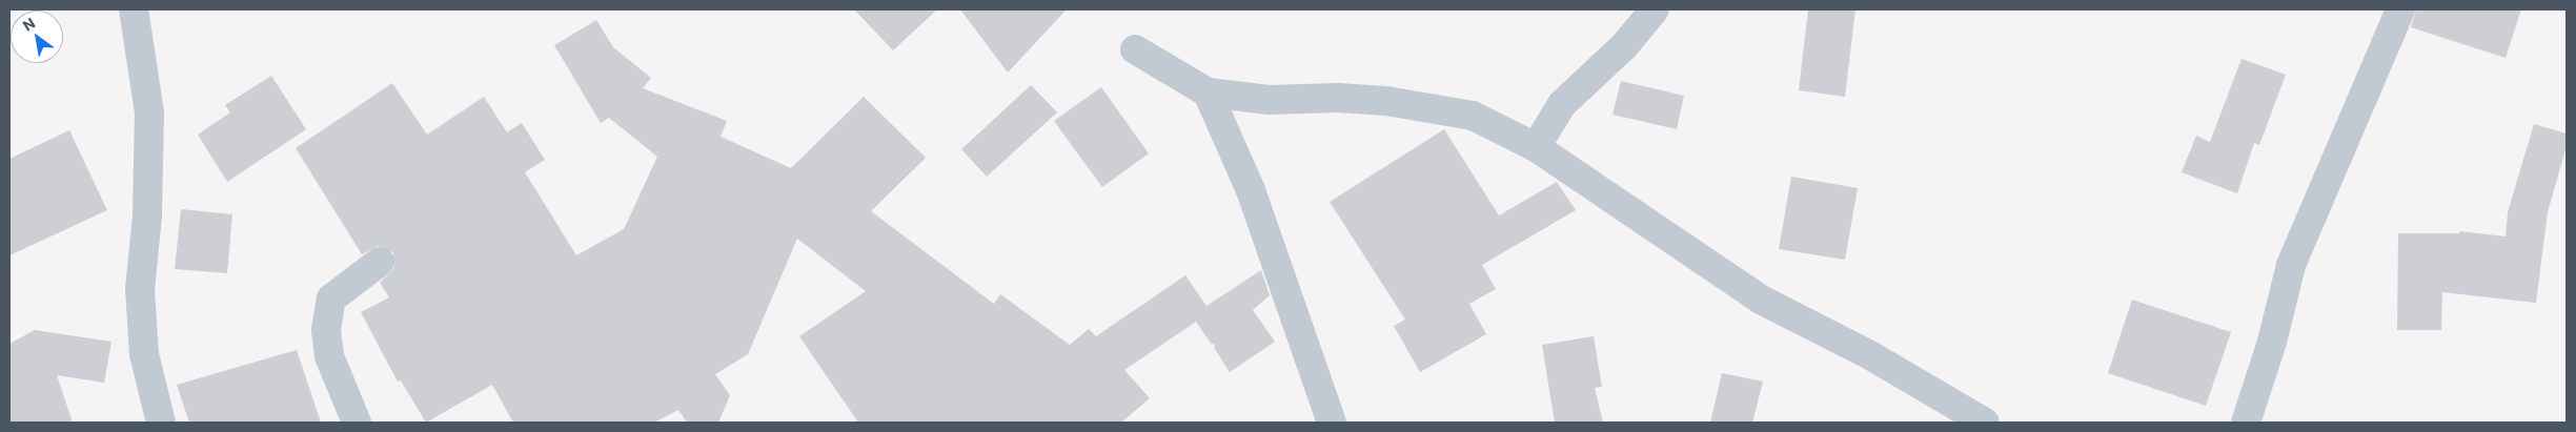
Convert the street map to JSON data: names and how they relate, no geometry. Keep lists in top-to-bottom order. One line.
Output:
{"north":"top left"}
